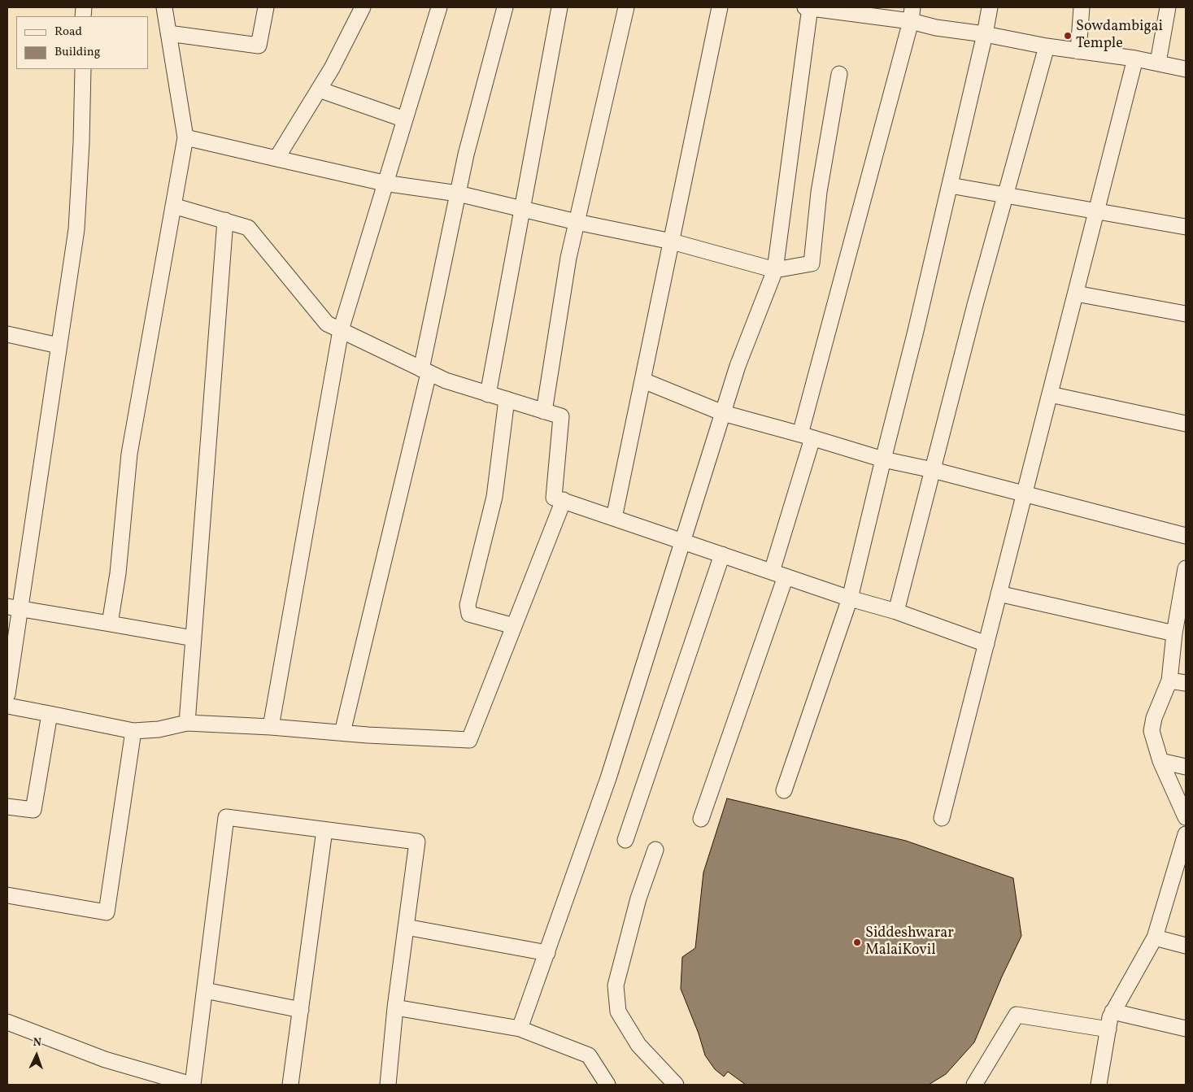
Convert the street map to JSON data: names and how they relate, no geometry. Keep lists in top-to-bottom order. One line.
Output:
{"places":["Sowdambigai Temple","Siddeshwarar MalaiKovil"],"legend":["Road","Building"],"north":"top"}
